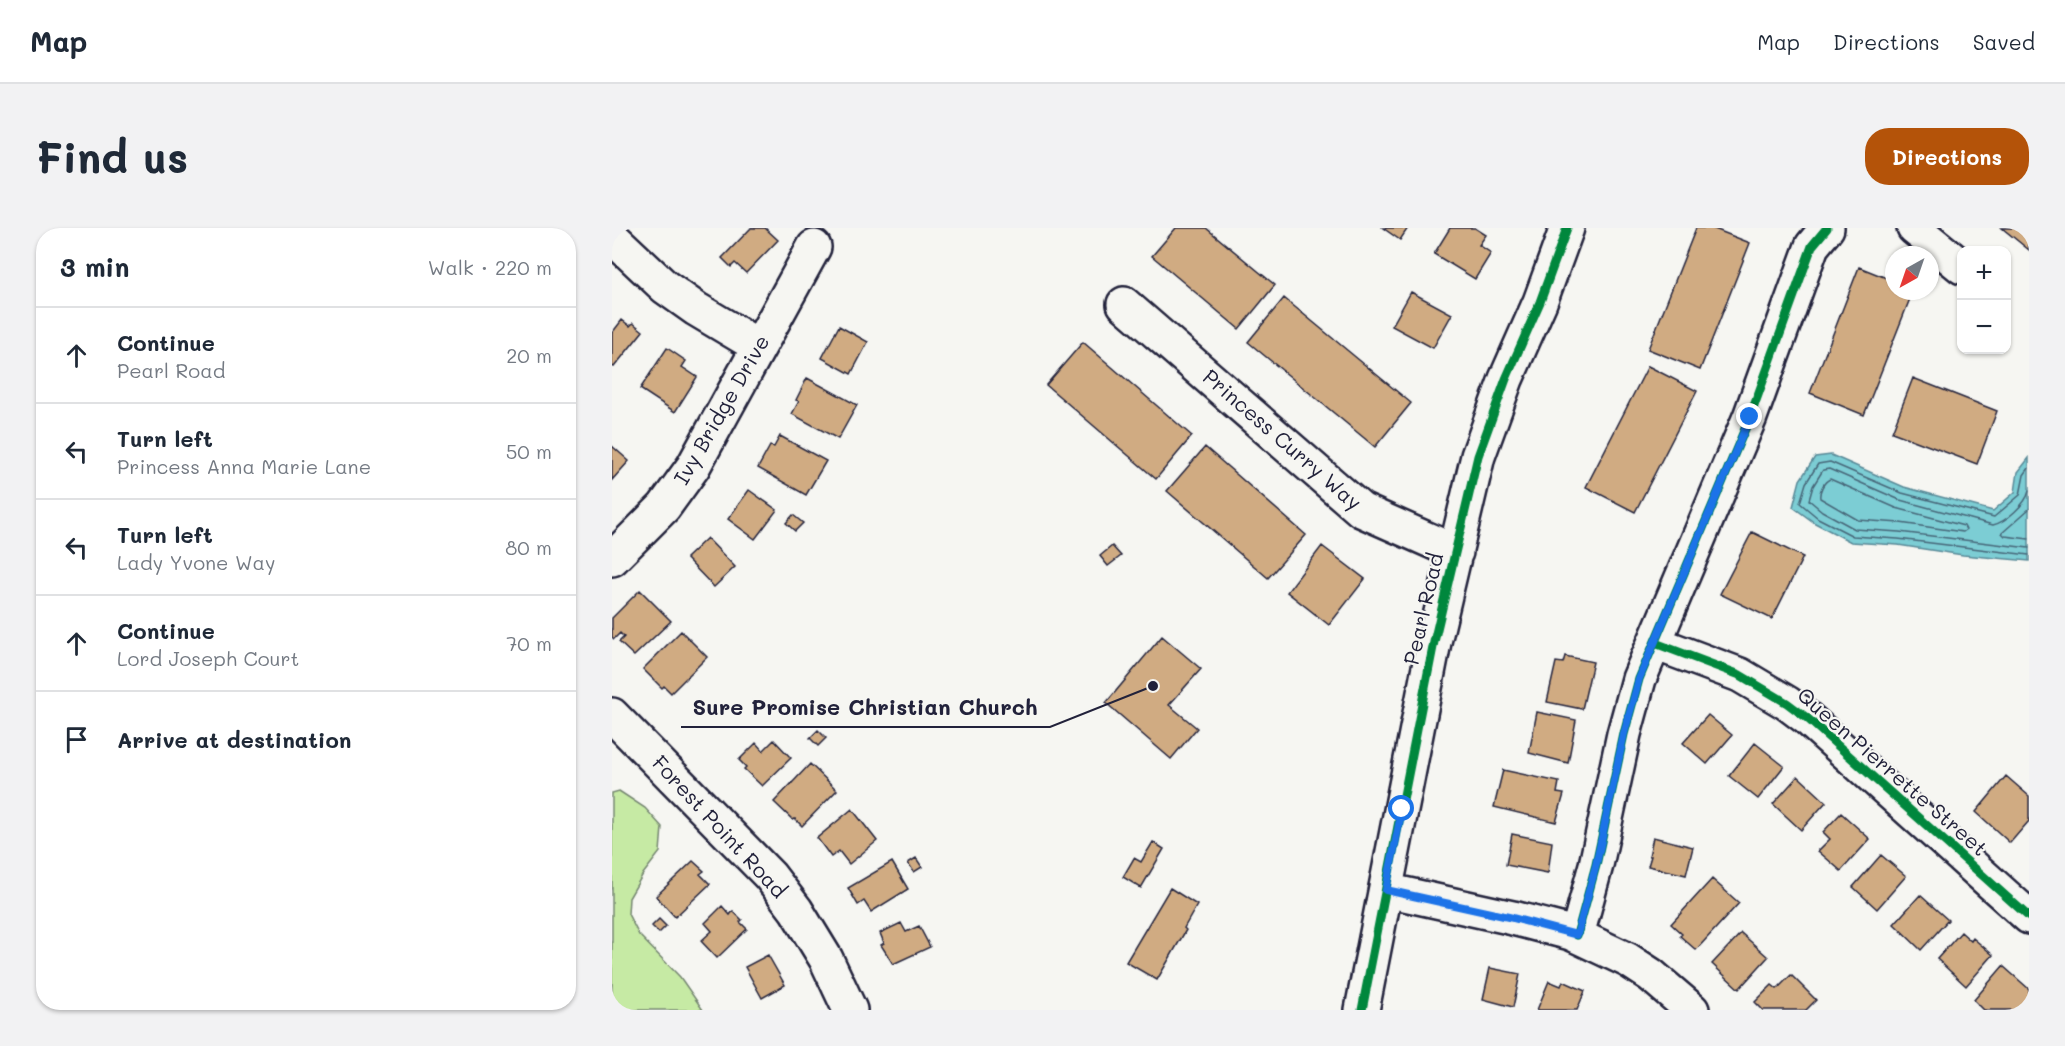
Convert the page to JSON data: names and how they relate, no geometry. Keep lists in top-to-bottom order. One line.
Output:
{"streets":{"street":["Ivy Bridge Drive","Princess Curry Way","Pearl Road","Queen Pierrette Street","Forest Point Road"]},"crossings":[["Princess Curry Way","Pearl Road"]],"places":["Sure Promise Christian Church"],"north":"bottom left","page":{"header":"Map","nav":["Map","Directions","Saved"],"buttons":"Directions","title":"Find us","heading":["3 min","Walk · 220 m"],"map_buttons":["+","−"],"list":[["Continue","Pearl Road","20 m"],["Turn left","Princess Anna Marie Lane","50 m"],["Turn left","Lady Yvone Way","80 m"],["Continue","Lord Joseph Court","70 m"],"Arrive at destination"]}}
